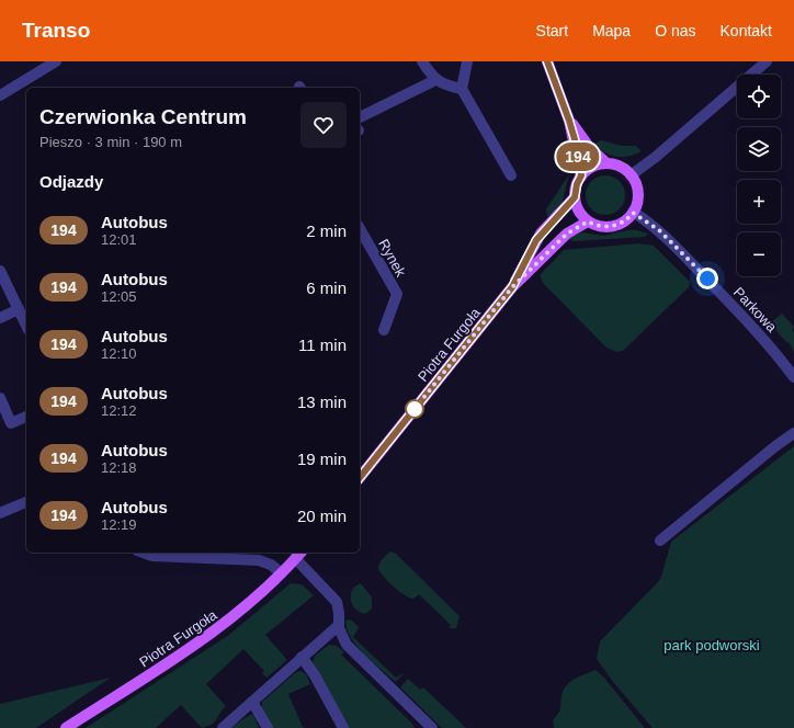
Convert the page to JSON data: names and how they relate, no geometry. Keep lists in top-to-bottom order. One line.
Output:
{"streets":{"main road":["Piotra Furgoła"],"street":["Rynek","Parkowa"]},"crossings":[["Parkowa","Piotra Furgoła"]],"parks":["park podworski"],"lines":["bus line 194"],"page":{"header":"Transo","nav":["Start","Mapa","O nas","Kontakt"],"on_map":"194","map_buttons":["+","−"],"heading":[["Czerwionka Centrum","Pieszo · 3 min · 190 m"],"Odjazdy"],"list":[{"mark":"194","name":"Autobus","note":"12:01","value":"2 min"},{"mark":"194","name":"Autobus","note":"12:05","value":"6 min"},{"mark":"194","name":"Autobus","note":"12:10","value":"11 min"},{"mark":"194","name":"Autobus","note":"12:12","value":"13 min"},{"mark":"194","name":"Autobus","note":"12:18","value":"19 min"},{"mark":"194","name":"Autobus","note":"12:19","value":"20 min"}]}}
